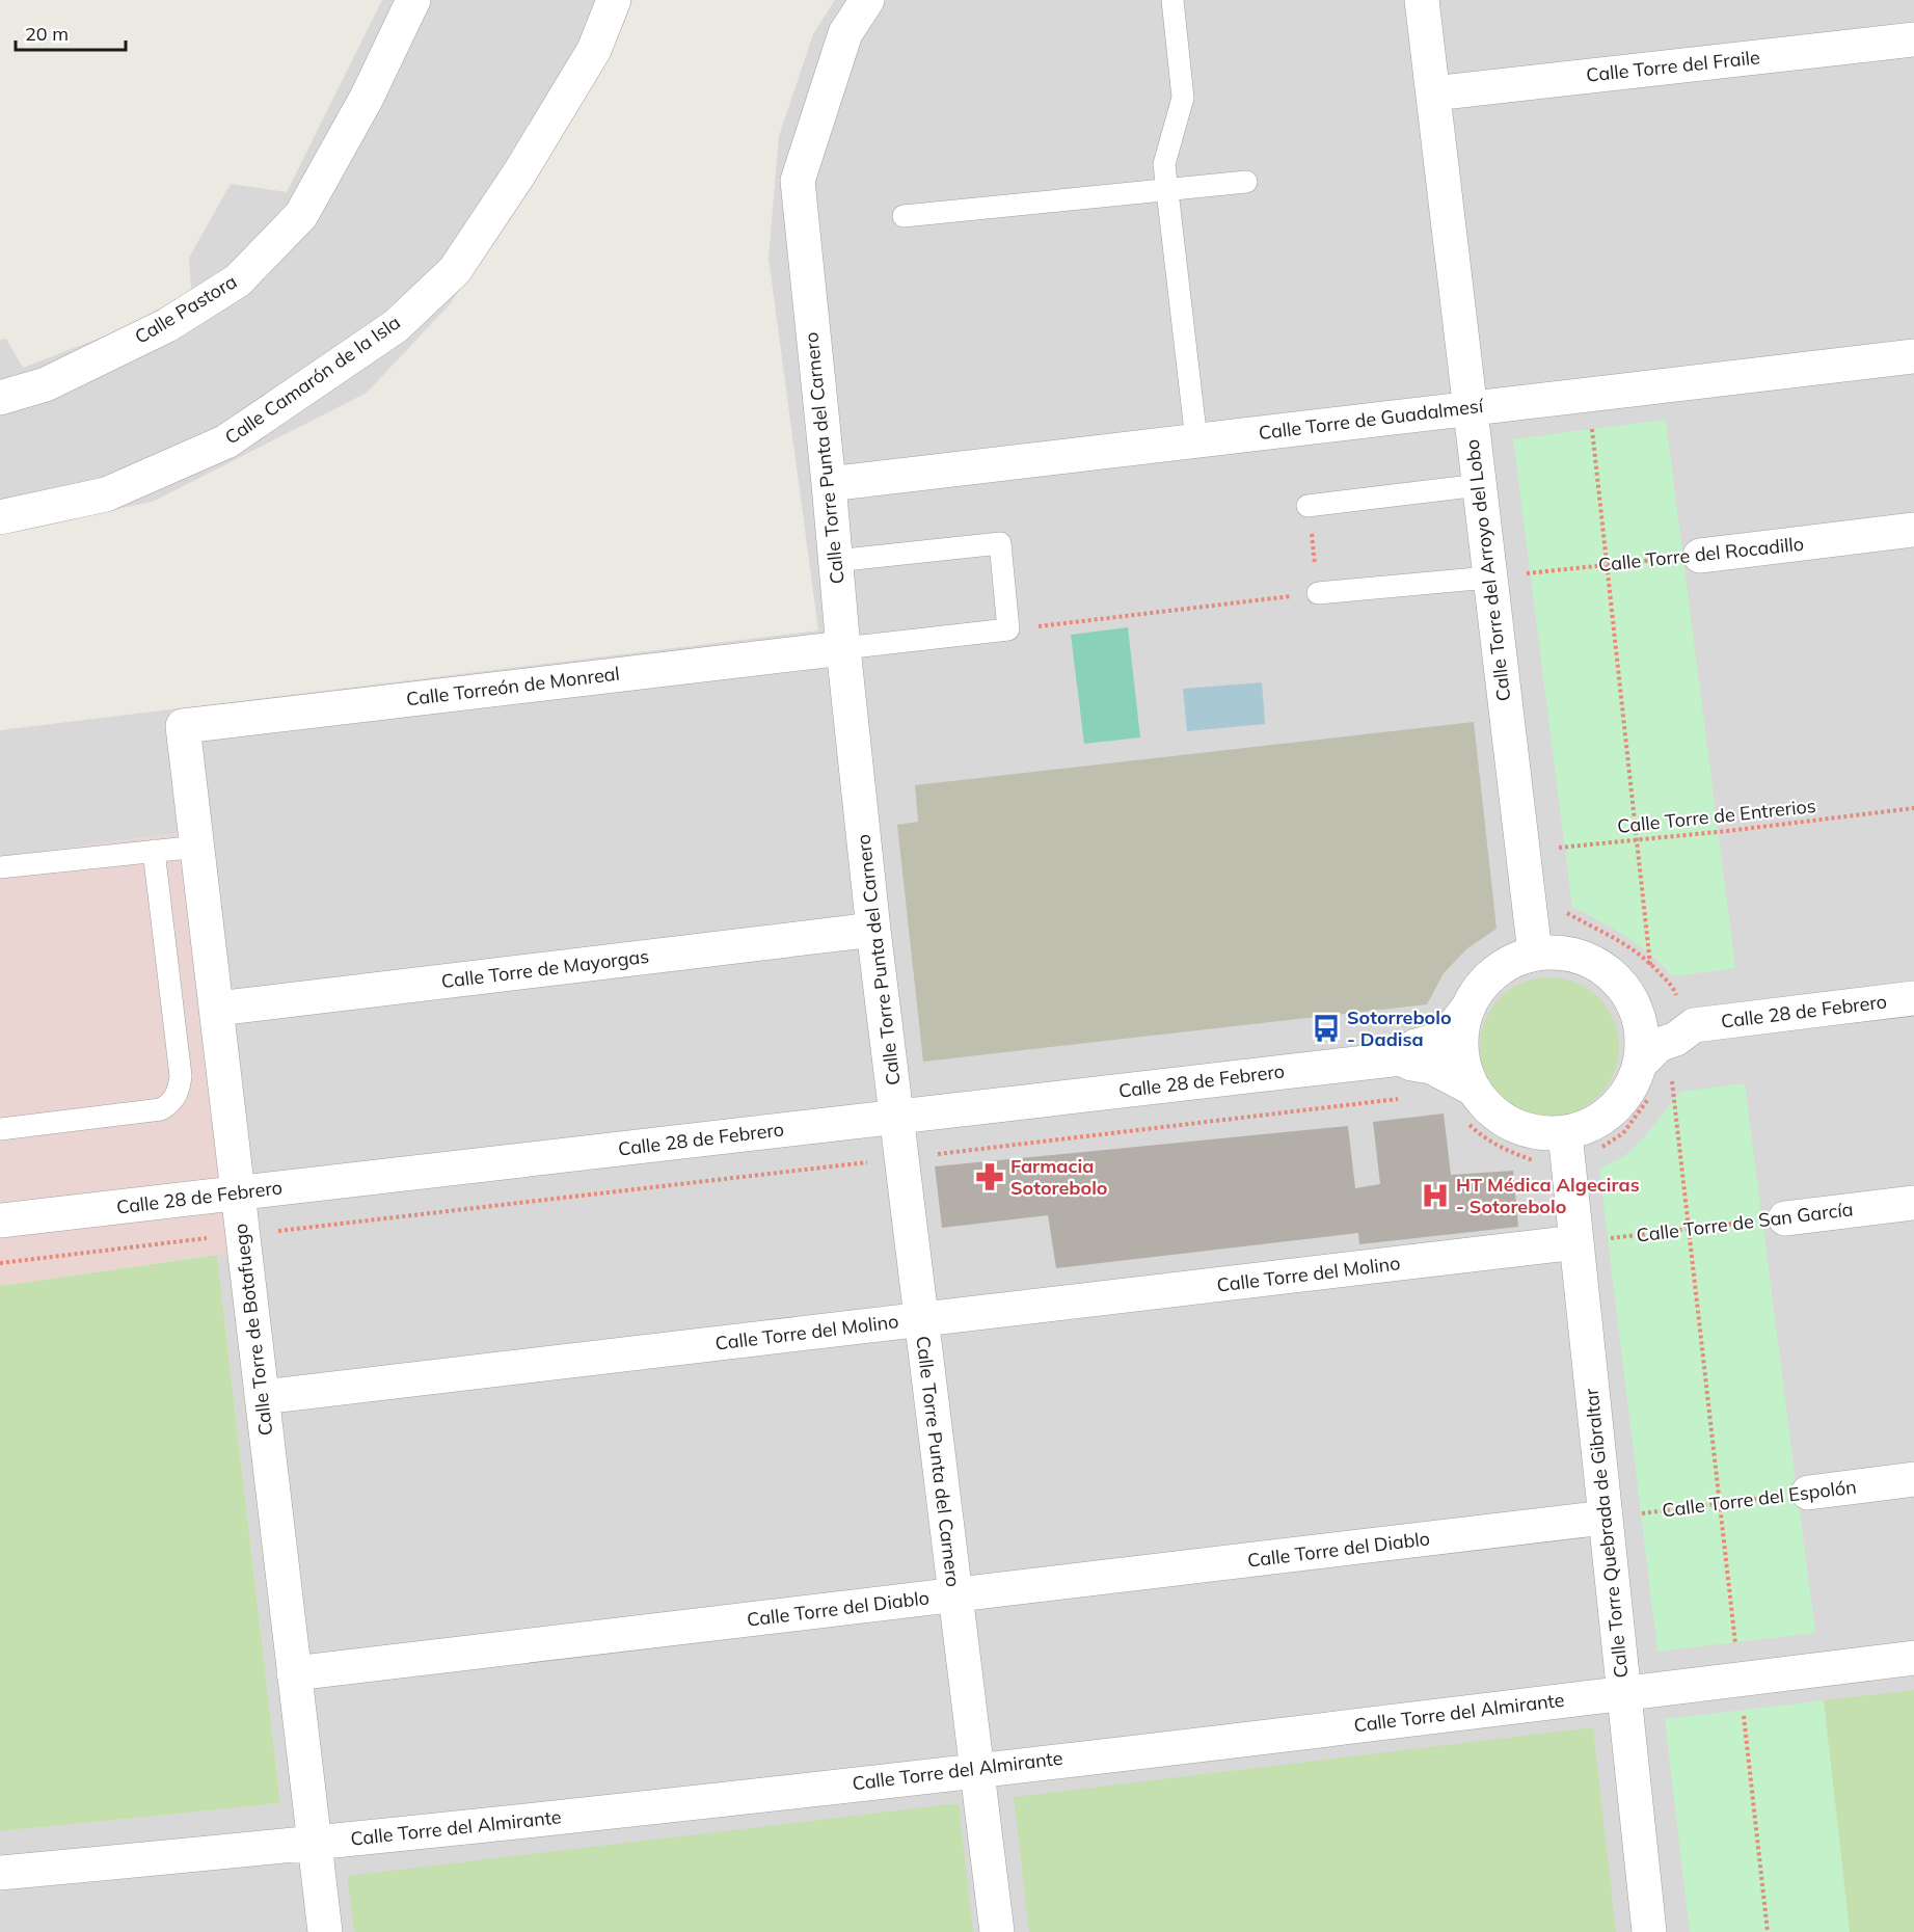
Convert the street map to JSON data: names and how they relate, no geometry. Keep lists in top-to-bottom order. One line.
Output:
{"streets":{"street":["Calle Torre del Fraile","Calle Pastora","Calle Camarón de la Isla","Calle Torre de Guadalmesí","Calle Torre Punta del Carnero","Calle Torre del Rocadillo","Calle Torre del Arroyo del Lobo","Calle Torreón de Monreal","Calle Torre de Mayorgas","Calle 28 de Febrero","Calle Torre de San García","Calle Torre del Molino","Calle Torre de Botafuego","Calle Torre del Espolón","Calle Torre Quebrada de Gibraltar","Calle Torre del Diablo","Calle Torre del Almirante"],"path":["Calle Torre de Entrerios"]},"crossings":[["Calle Torre del Fraile","Calle Torre del Arroyo del Lobo"],["Calle Torre de Guadalmesí","Calle Torre Punta del Carnero"],["Calle Torre de Guadalmesí","Calle Torre del Arroyo del Lobo"],["Calle Torre Punta del Carnero","Calle Torreón de Monreal"],["Calle Torre Punta del Carnero","Calle Torre de Mayorgas"],["Calle Torre Punta del Carnero","Calle 28 de Febrero"],["Calle Torre Punta del Carnero","Calle Torre del Molino"],["Calle Torre Punta del Carnero","Calle Torre del Diablo"],["Calle Torre Punta del Carnero","Calle Torre del Almirante"],["Calle Torre del Rocadillo","Calle Torre del Arroyo del Lobo"],["Calle Torre del Arroyo del Lobo","Calle Torre de Entrerios"],["Calle Torre del Arroyo del Lobo","Calle 28 de Febrero"],["Calle Torre del Arroyo del Lobo","Calle Torre Quebrada de Gibraltar"],["Calle Torreón de Monreal","Calle Torre de Botafuego"],["Calle Torre de Mayorgas","Calle Torre de Botafuego"],["Calle 28 de Febrero","Calle Torre de Botafuego"],["Calle 28 de Febrero","Calle Torre Quebrada de Gibraltar"],["Calle Torre de San García","Calle Torre del Molino"],["Calle Torre de San García","Calle Torre Quebrada de Gibraltar"],["Calle Torre del Molino","Calle Torre de Botafuego"],["Calle Torre del Molino","Calle Torre Quebrada de Gibraltar"],["Calle Torre de Botafuego","Calle Torre del Diablo"],["Calle Torre de Botafuego","Calle Torre del Almirante"],["Calle Torre del Espolón","Calle Torre Quebrada de Gibraltar"],["Calle Torre del Espolón","Calle Torre del Diablo"],["Calle Torre Quebrada de Gibraltar","Calle Torre del Diablo"],["Calle Torre Quebrada de Gibraltar","Calle Torre del Almirante"]],"places":{"bus stop":["Sotorrebolo - Dadisa"],"pharmacy":["Farmacia Sotorebolo"],"hospital":["HT Médica Algeciras - Sotorebolo"]},"scale_bar":"20 m"}
